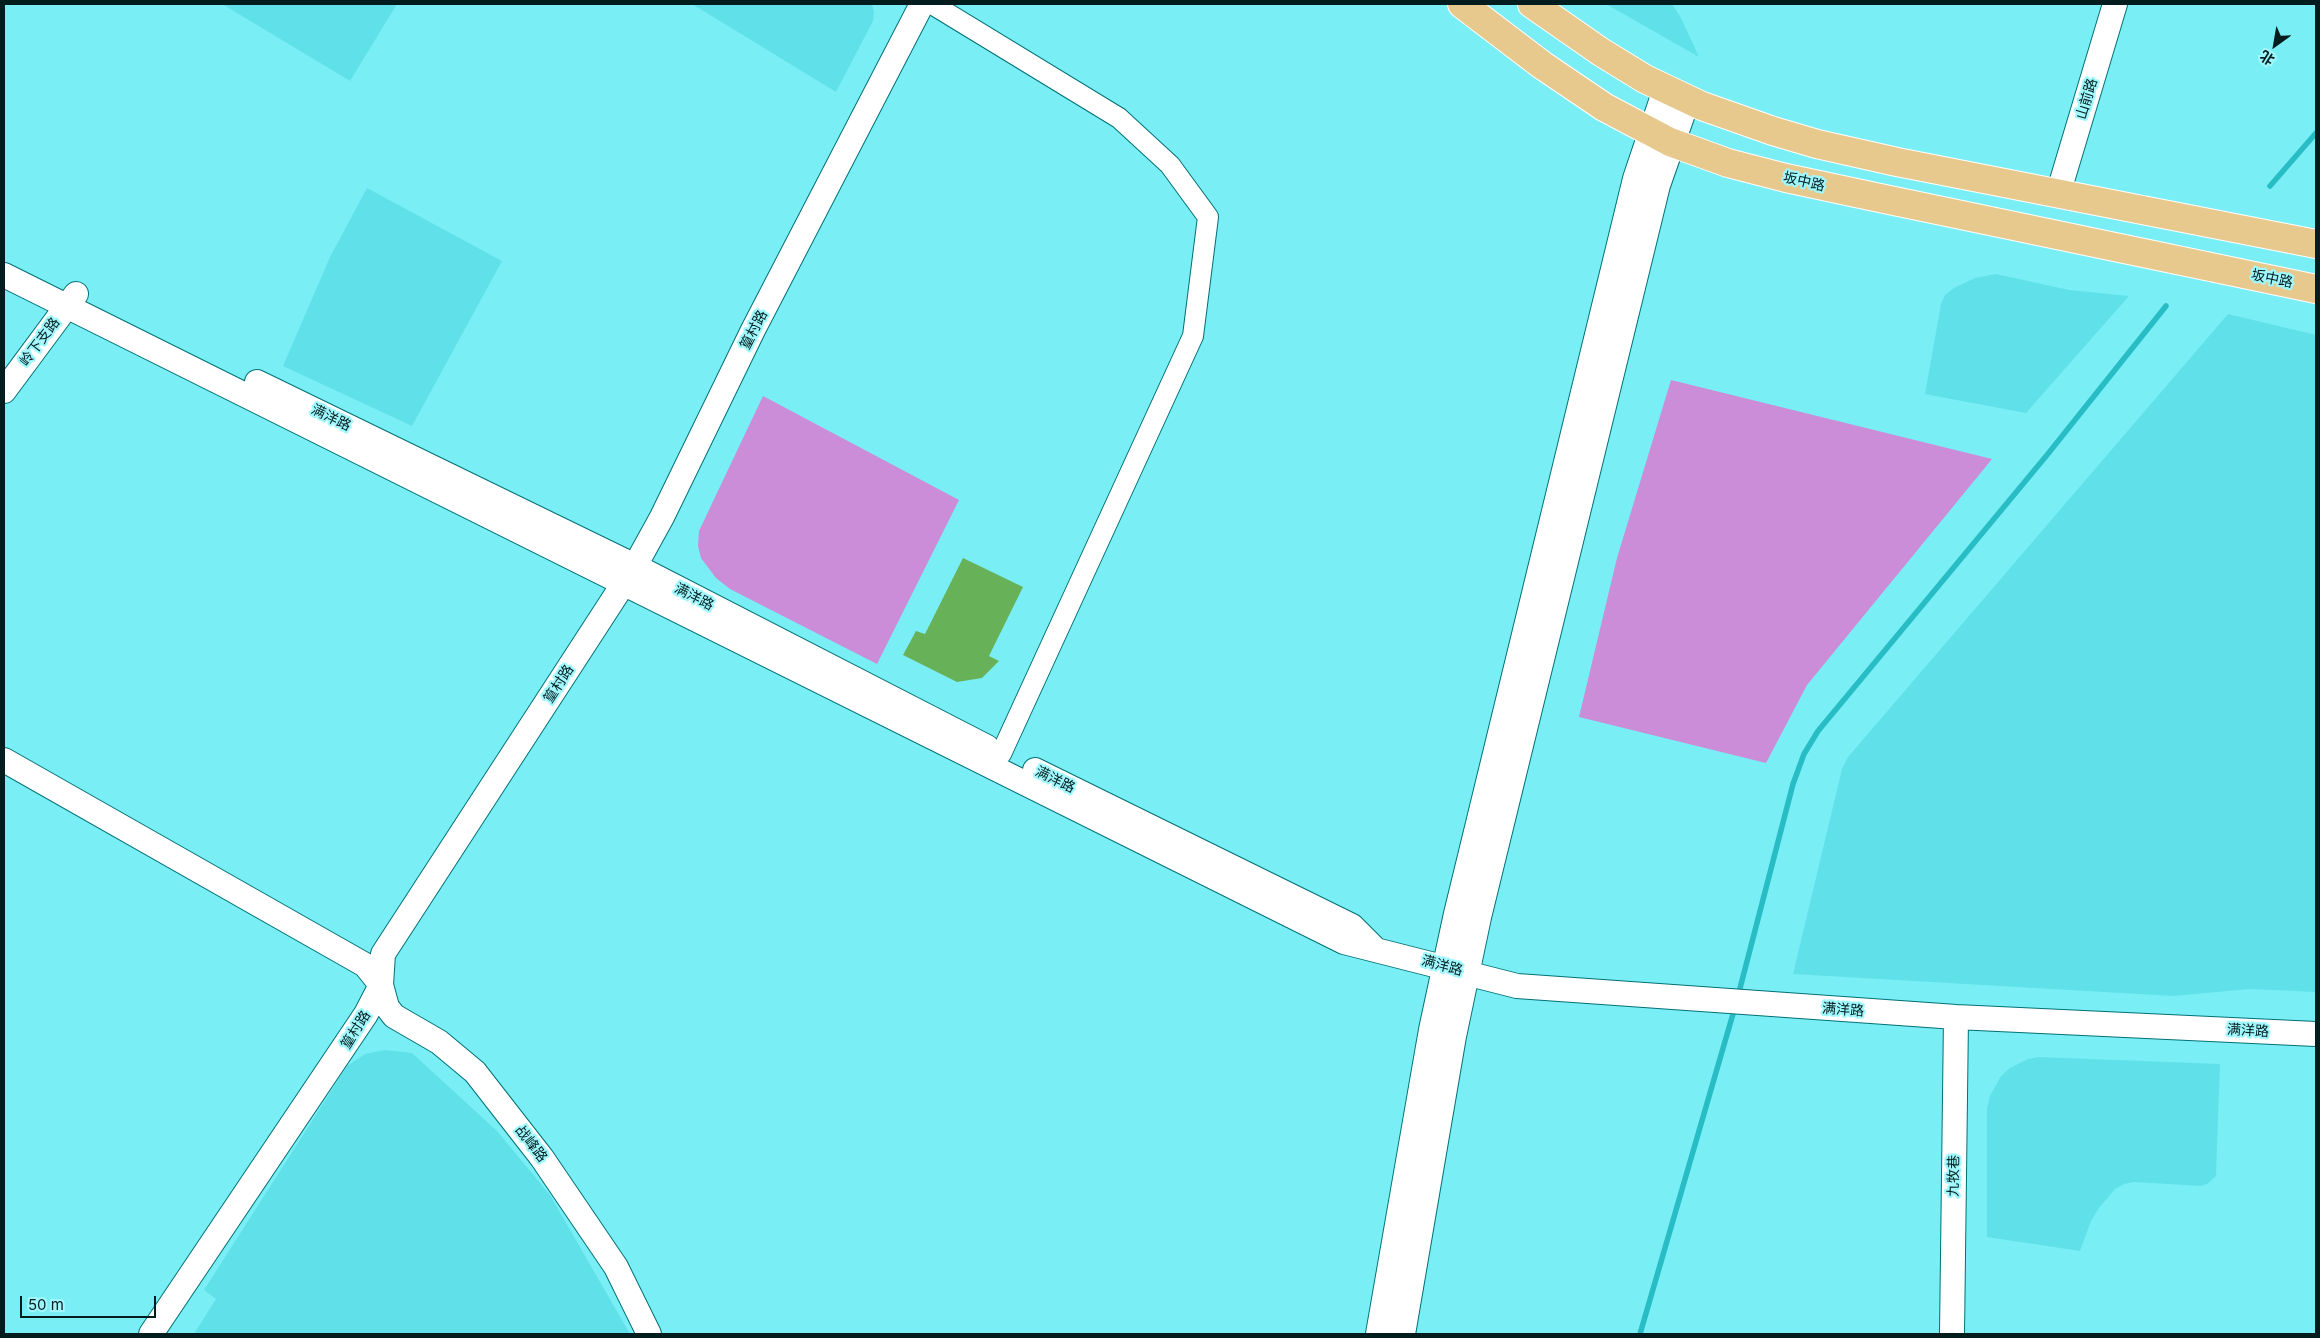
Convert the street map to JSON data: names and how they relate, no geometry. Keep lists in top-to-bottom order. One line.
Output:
{"streets":{"main road":["坂中路"],"street":["山前路","篁村路","岭下支路","满洋路","战峰路","九牧巷"]},"crossings":[["篁村路","满洋路"],["篁村路","战峰路"],["岭下支路","满洋路"],["满洋路","九牧巷"]],"scale_bar":"50 m","north":"bottom left"}
